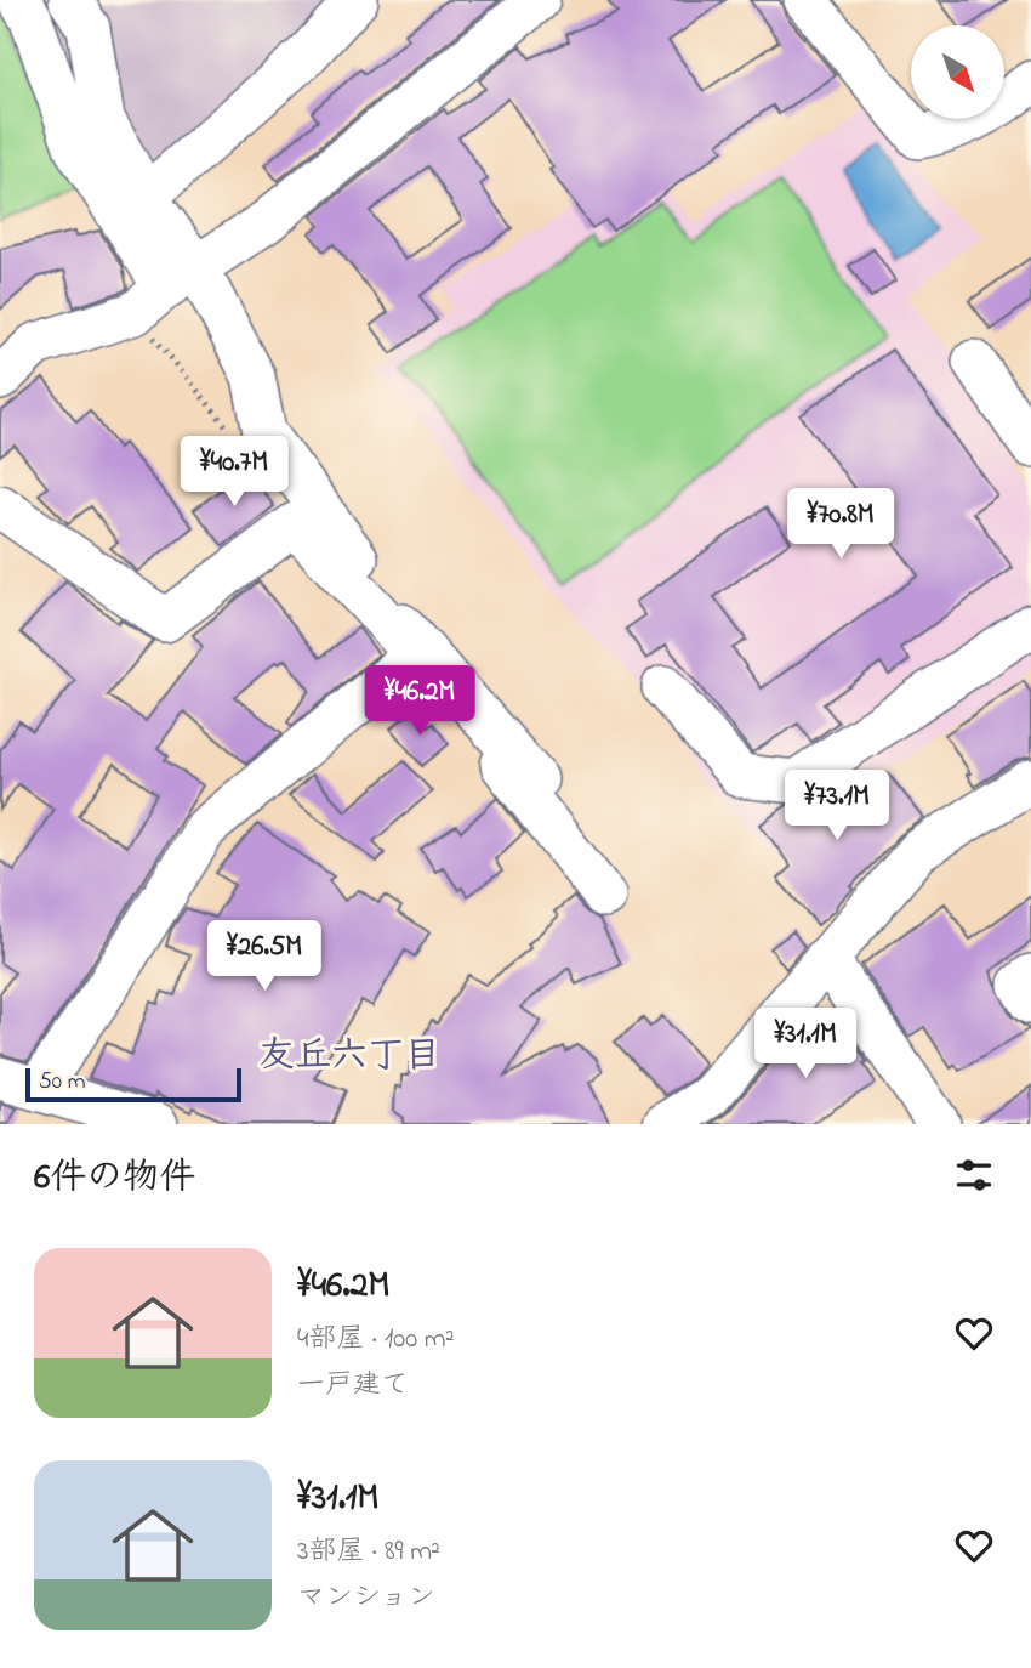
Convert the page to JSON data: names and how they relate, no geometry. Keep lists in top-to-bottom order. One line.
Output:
{"districts":["友丘六丁目"],"scale_bar":"50 m","north":"bottom right","page":{"price":["¥40.7M","¥70.8M","¥46.2M","¥73.1M","¥26.5M","¥31.1M"],"scale":"50 m","heading":"6件の物件","list":[{"name":"¥46.2M","note":"4部屋 · 100 m² · 一戸建て"},{"name":"¥31.1M","note":"3部屋 · 89 m² · マンション"}]}}
